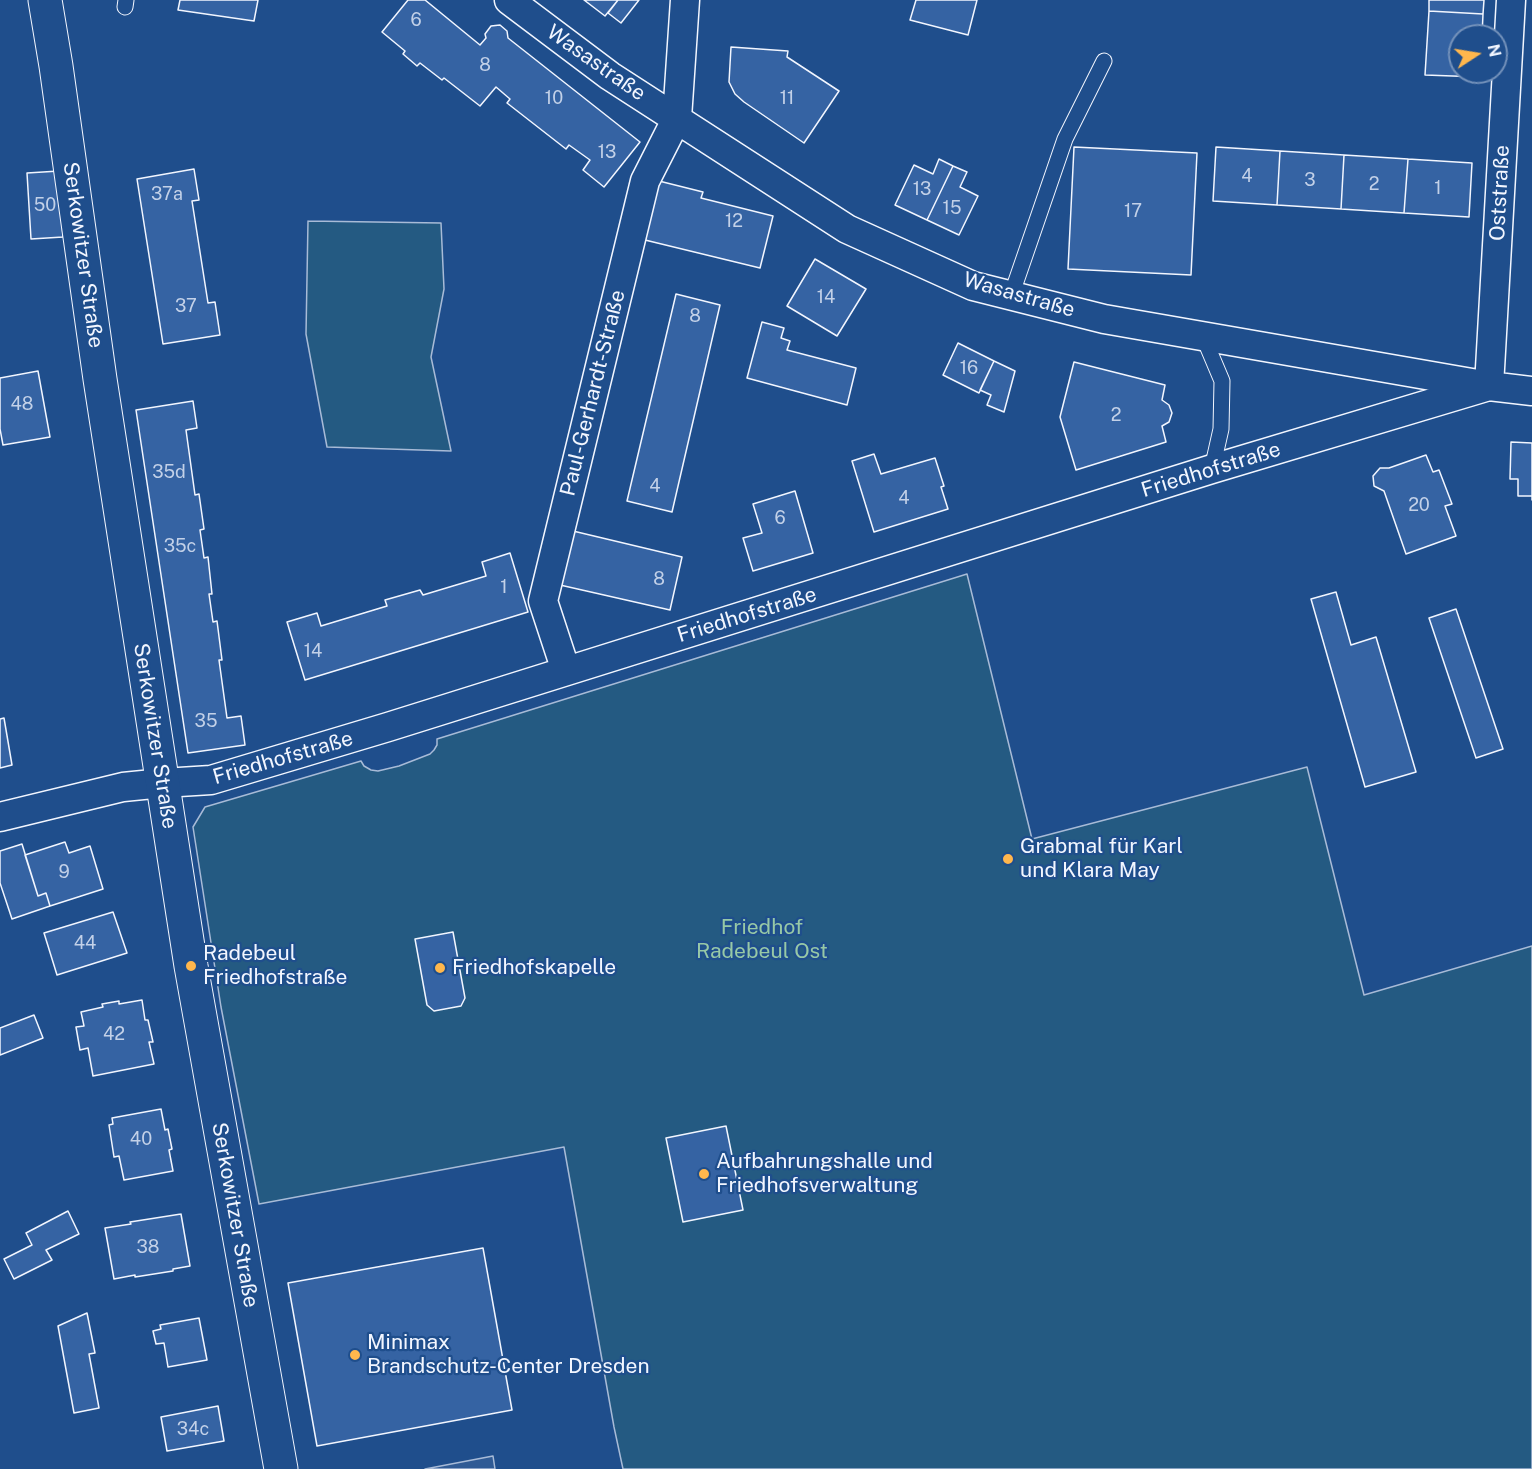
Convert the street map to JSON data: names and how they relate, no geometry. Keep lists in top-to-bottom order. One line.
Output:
{"streets":{"street":["Wasastraße","Oststraße","Serkowitzer Straße","Paul-Gerhardt-Straße","Friedhofstraße"]},"crossings":[["Wasastraße","Oststraße"],["Wasastraße","Paul-Gerhardt-Straße"],["Wasastraße","Friedhofstraße"],["Oststraße","Friedhofstraße"],["Serkowitzer Straße","Friedhofstraße"],["Paul-Gerhardt-Straße","Friedhofstraße"]],"parks":["Friedhof Radebeul Ost"],"places":["Grabmal für Karl und Klara May","Radebeul Friedhofstraße","Friedhofskapelle","Aufbahrungshalle und Friedhofsverwaltung","Minimax Brandschutz-Center Dresden"],"house_numbers":["6","8","10","11","13","4","3","2","1","13","37a","50","15","17","12","14","37","8","16","48","2","35d","4","4","20","6","35c","8","1","14","35","9","44","42","40","38","34c"],"north":"right"}
